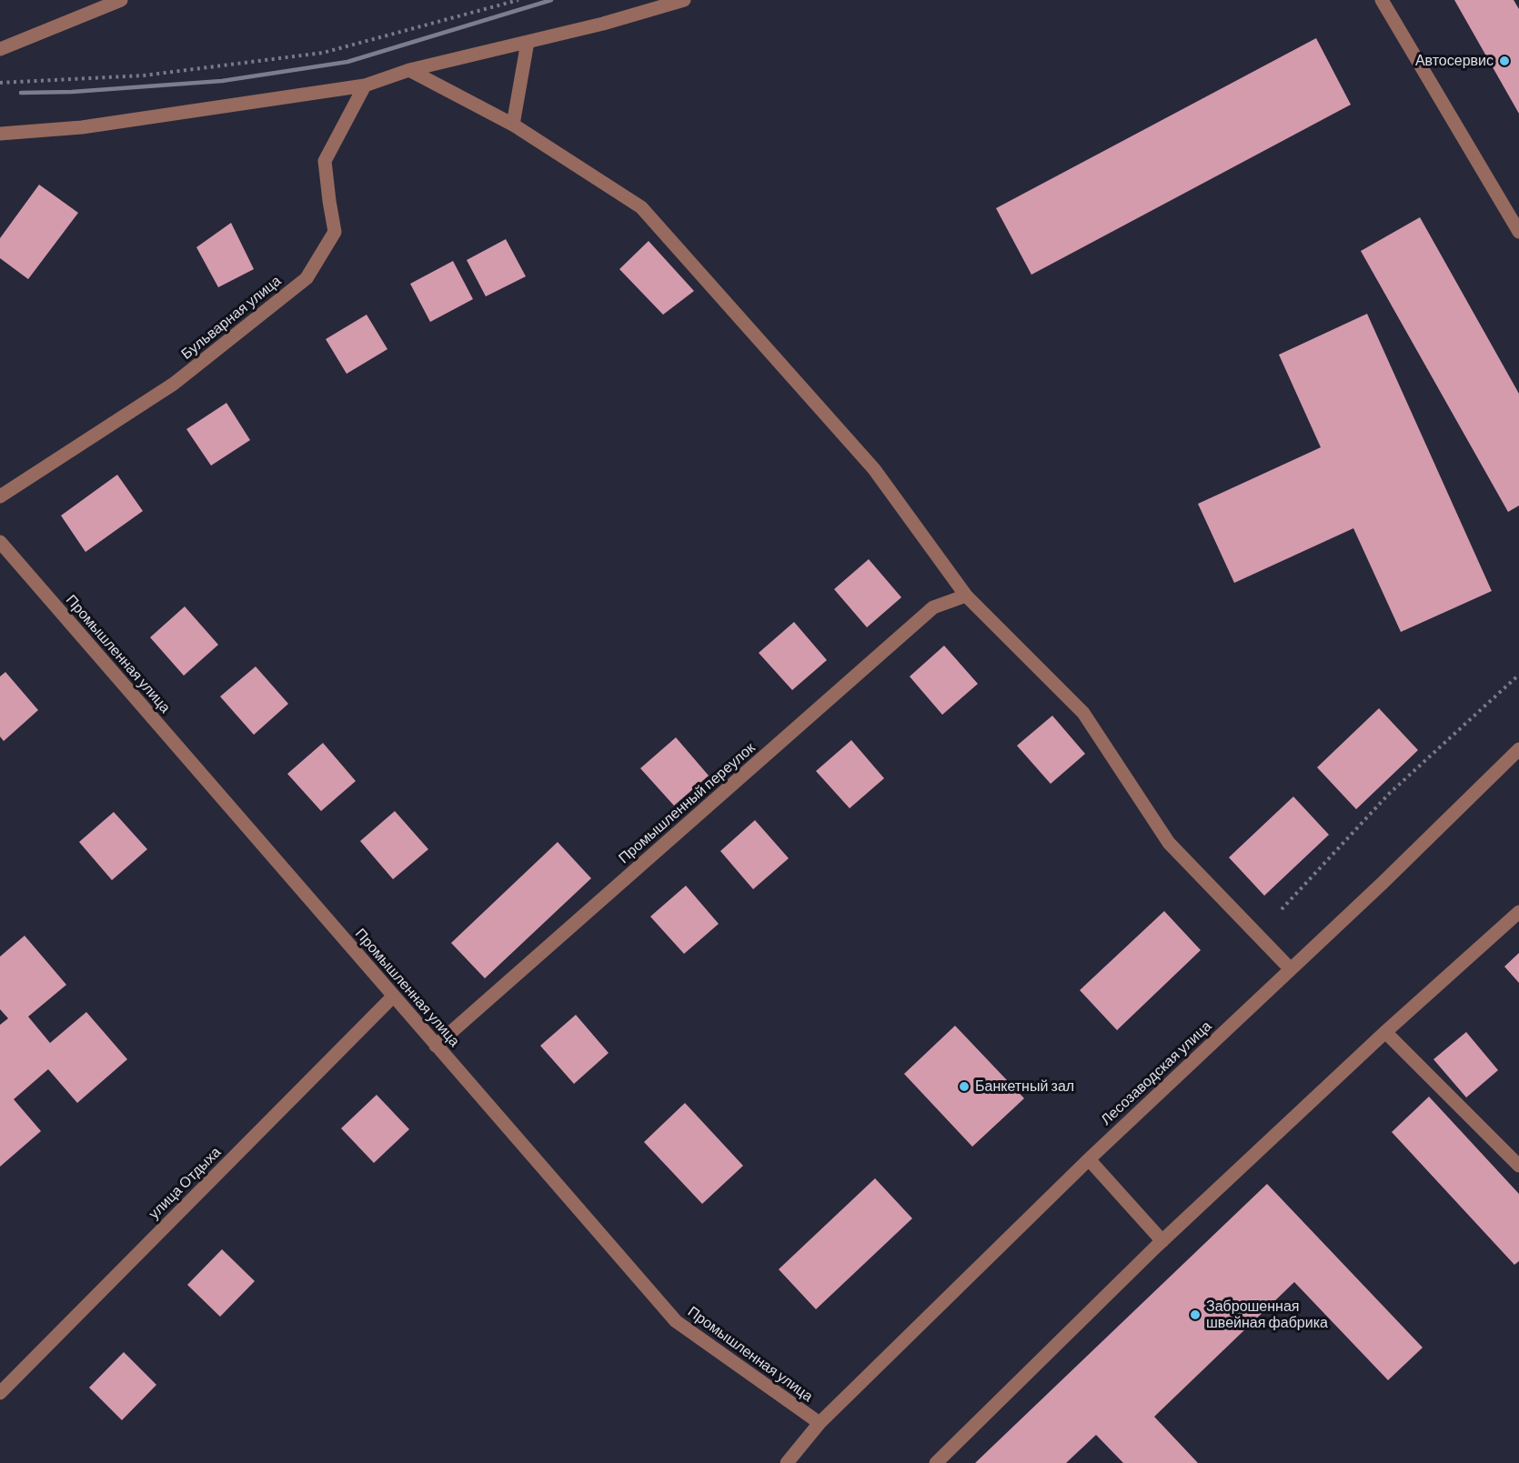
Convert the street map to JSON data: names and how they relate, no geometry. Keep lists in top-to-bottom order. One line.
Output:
{"streets":{"street":["Бульварная улица","Промышленная улица","Промышленный переулок","Лесозаводская улица","улица Отдыха"]},"crossings":[["Промышленная улица","Промышленный переулок"],["Промышленная улица","Лесозаводская улица"],["Промышленная улица","улица Отдыха"]],"places":["Автосервис","Банкетный зал","Заброшенная швейная фабрика"]}
